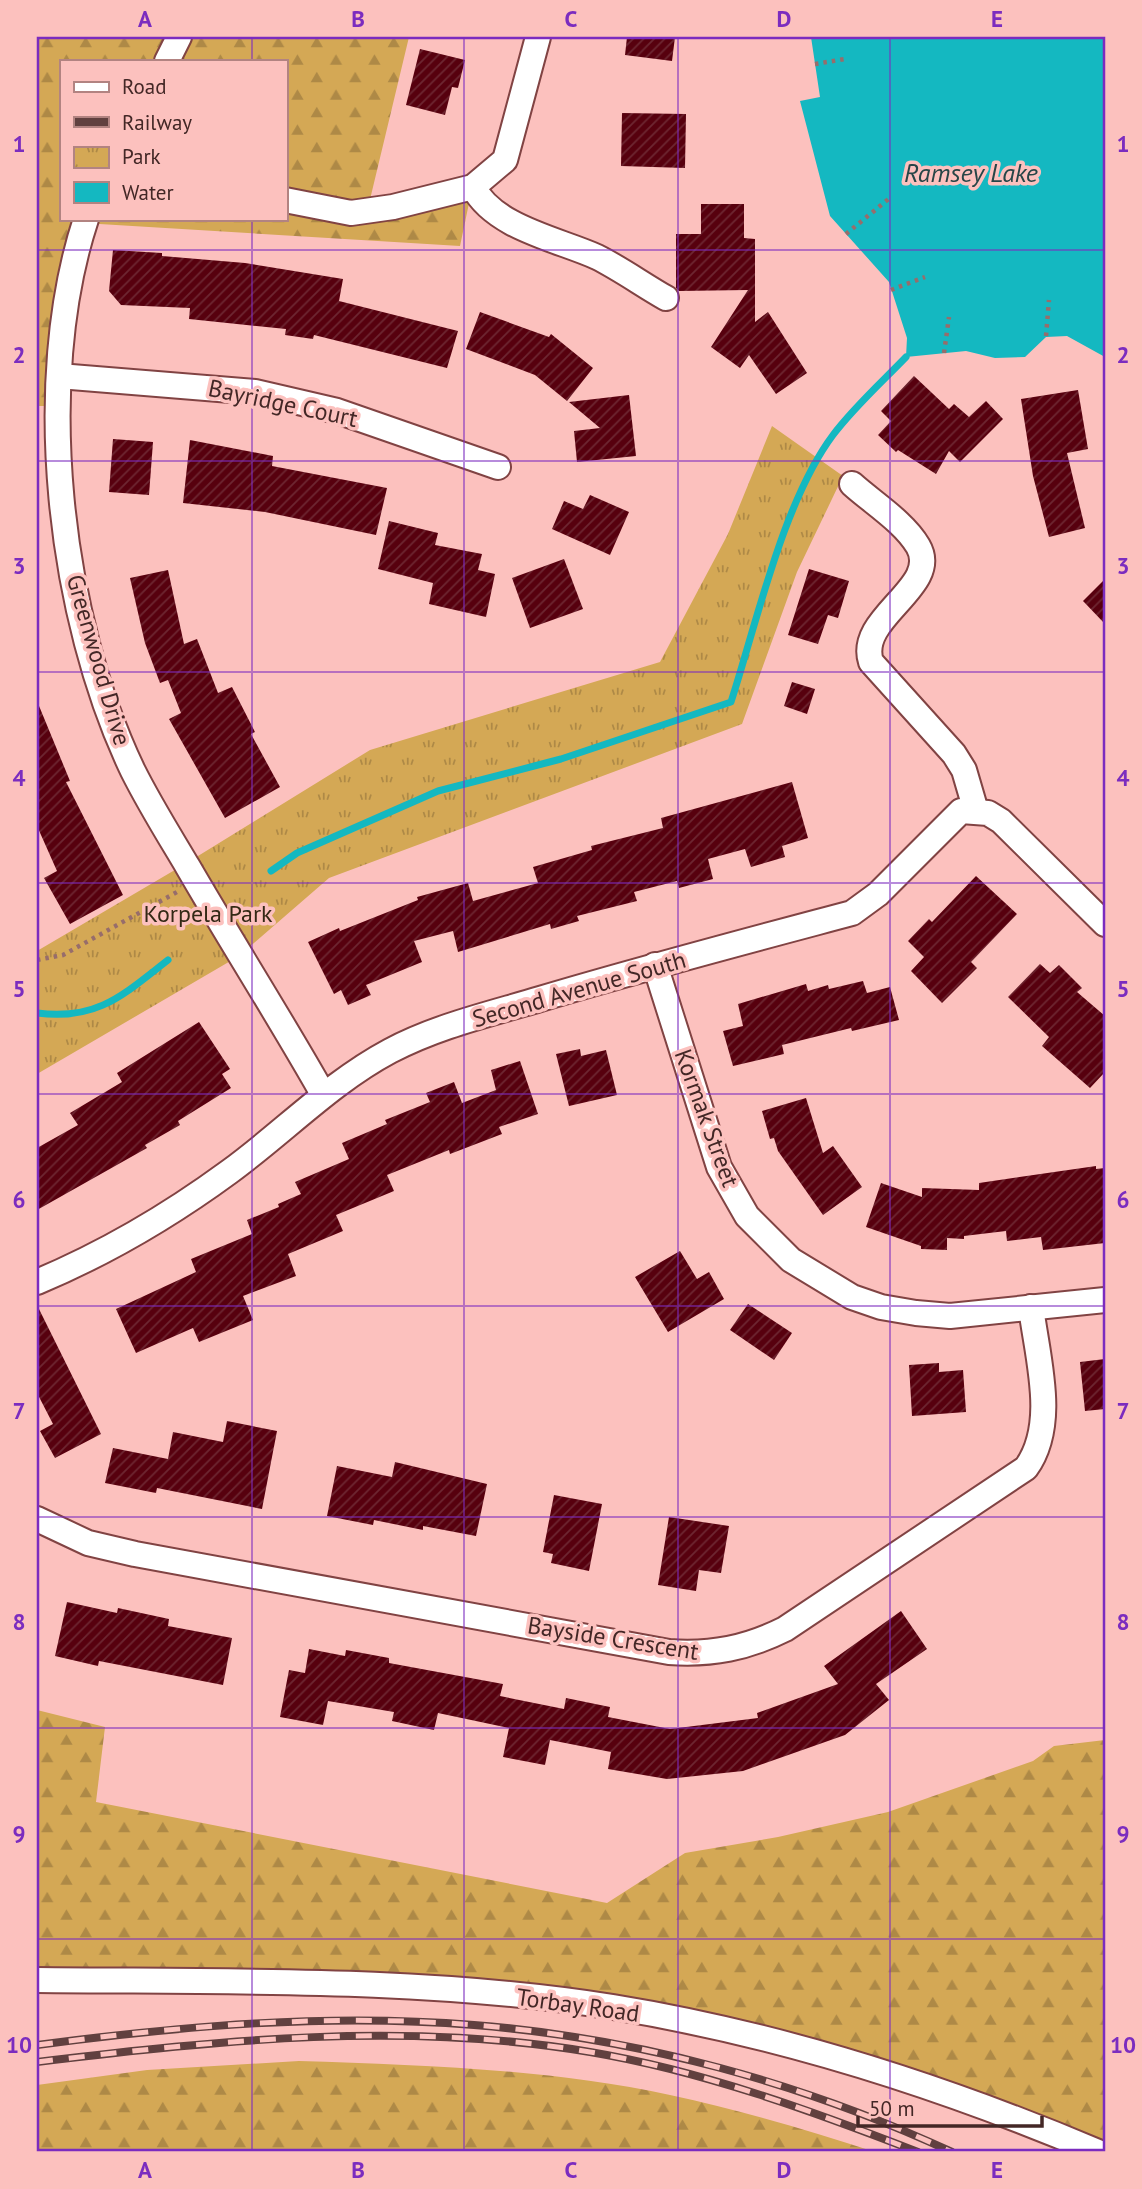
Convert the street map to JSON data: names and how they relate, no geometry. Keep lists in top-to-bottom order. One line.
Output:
{"streets":{"street":["Bayridge Court","Greenwood Drive","Second Avenue South","Kormak Street","Bayside Crescent","Torbay Road"]},"crossings":[["Bayridge Court","Greenwood Drive"],["Greenwood Drive","Second Avenue South"],["Second Avenue South","Kormak Street"],["Kormak Street","Bayside Crescent"]],"water":["Ramsey Lake"],"parks":["Korpela Park"],"legend":["Road","Railway","Park","Water"],"scale_bar":"50 m","grid":{"columns":["A","B","C","D","E"],"rows":["1","2","3","4","5","6","7","8","9","10"]}}
